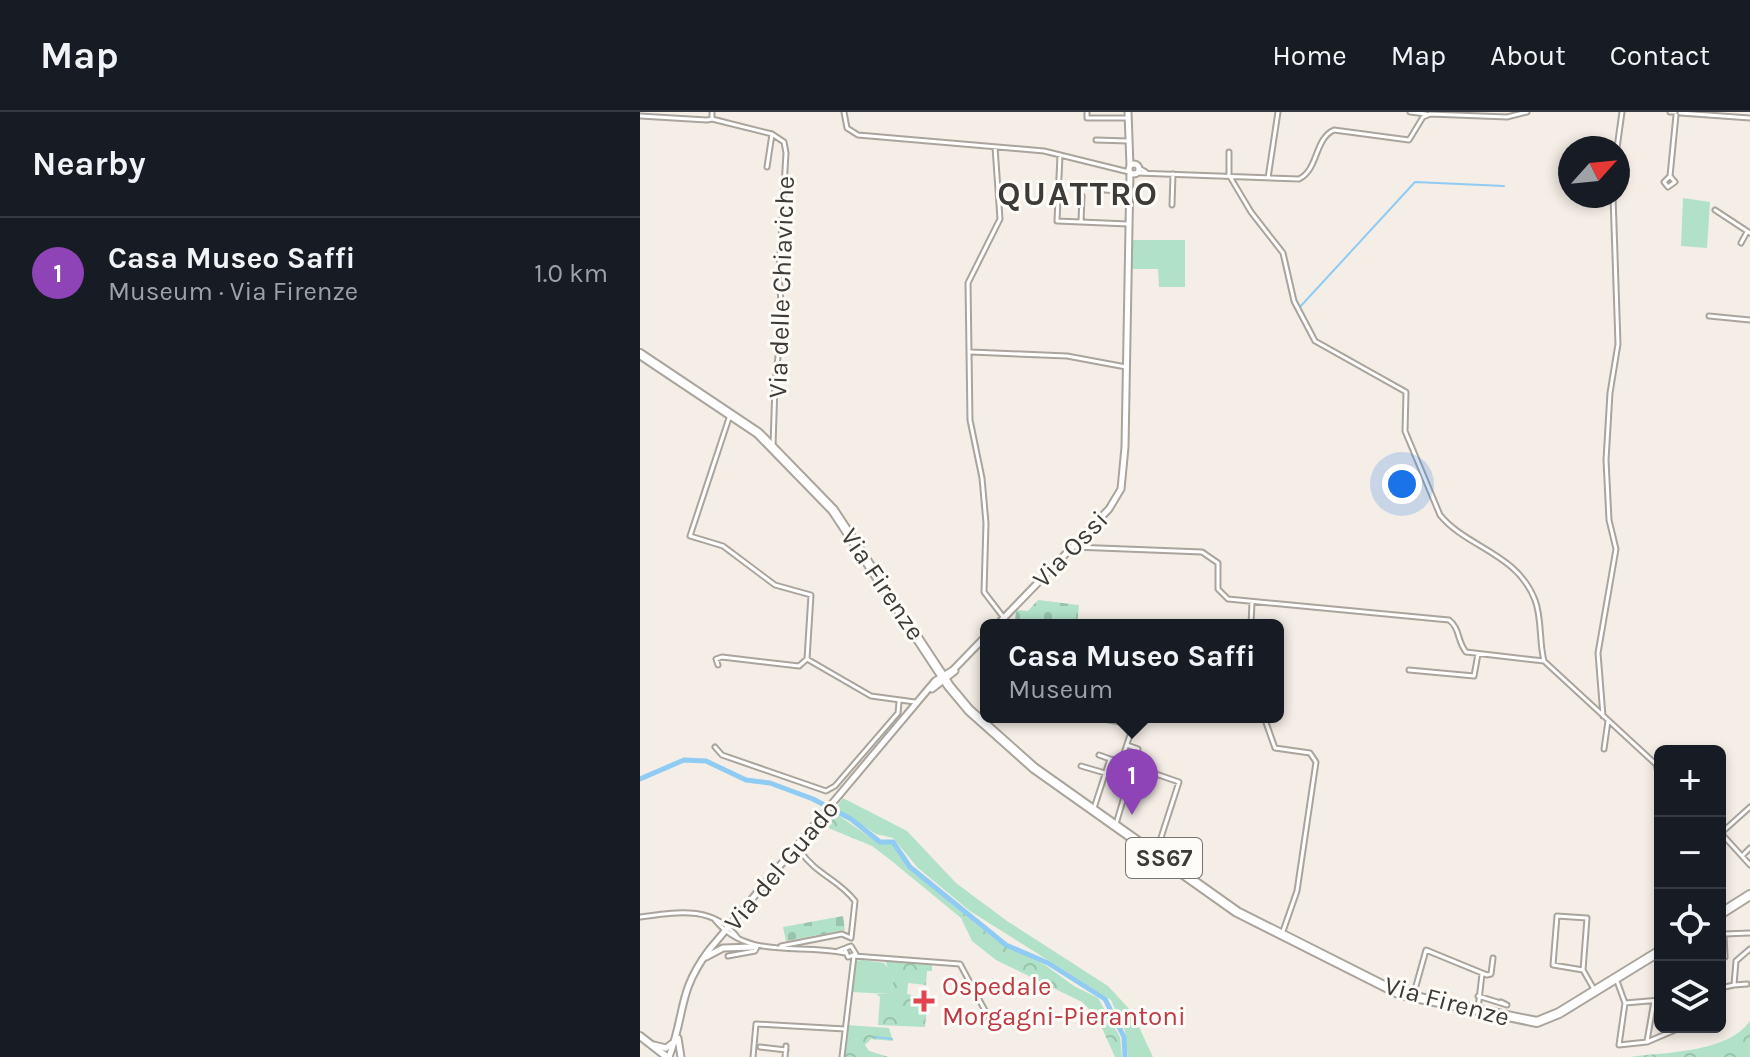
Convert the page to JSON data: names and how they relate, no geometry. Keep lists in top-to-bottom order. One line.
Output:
{"streets":{"main road":["Via Firenze","SS67"],"street":["Via delle Chiaviche","Via Ossi","Via del Guado"]},"crossings":[["Via delle Chiaviche","Via Firenze"],["Via Firenze","Via del Guado"]],"districts":["QUATTRO"],"places":{"health":["Ospedale Morgagni-Pierantoni"]},"north":"top right","page":{"header":"Map","nav":["Home","Map","About","Contact"],"heading":"Nearby","list":[{"mark":"1","name":"Casa Museo Saffi","note":"Museum · Via Firenze","value":"1.0 km"}],"popup":["Casa Museo Saffi","Museum"],"map_buttons":["+","−"],"pins":"1"}}
